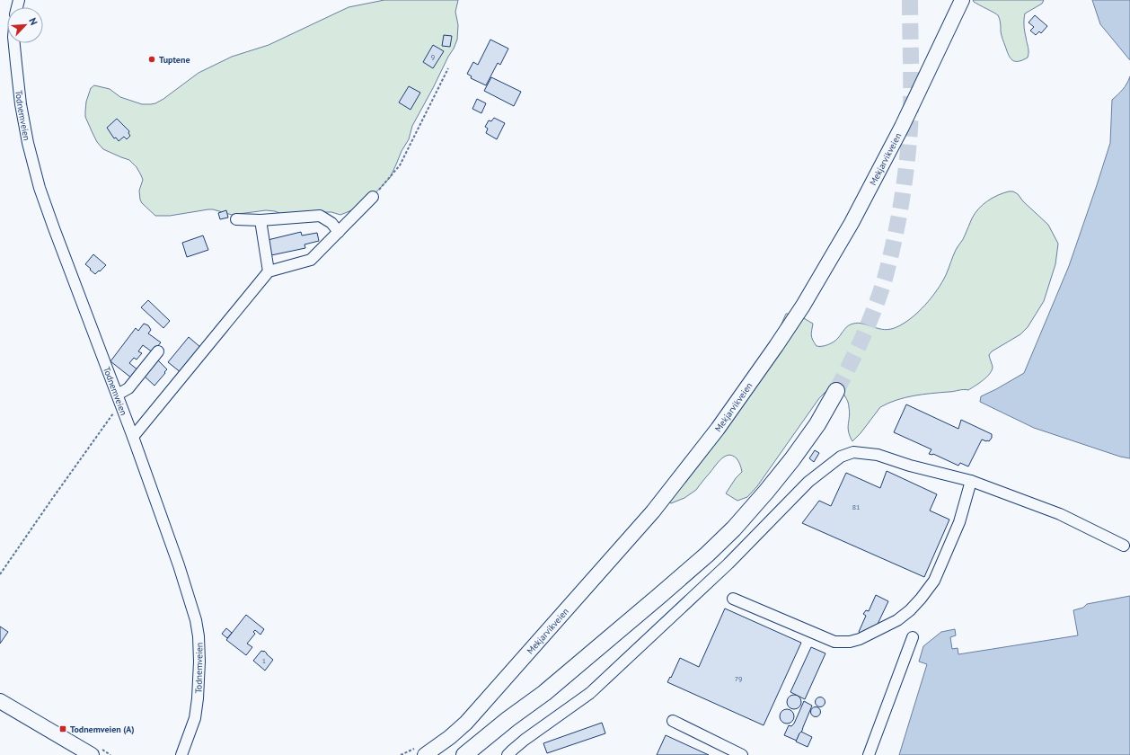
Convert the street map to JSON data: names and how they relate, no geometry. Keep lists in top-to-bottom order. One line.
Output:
{"streets":{"main road":["Mekjarvikveien"],"street":["Todnemveien"]},"places":{"other":["Tuptene"],"transit":["Todnemveien (A)"]},"house_numbers":["9","81","1","79"],"north":"top right"}
